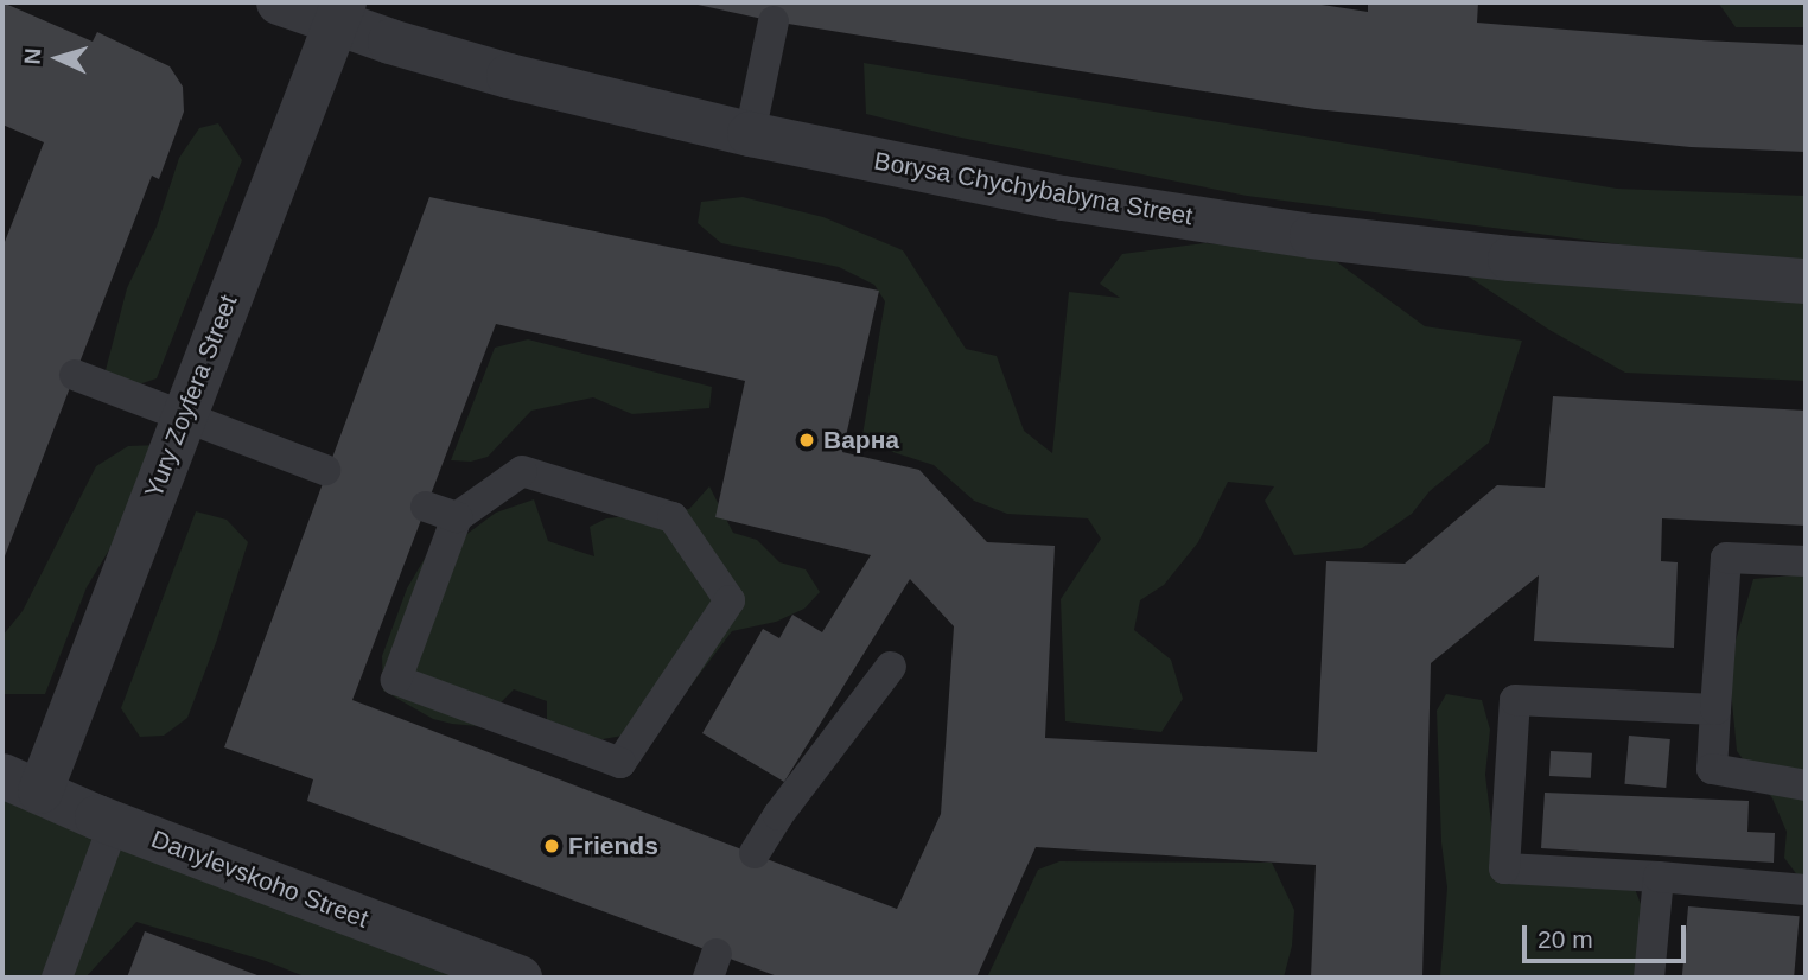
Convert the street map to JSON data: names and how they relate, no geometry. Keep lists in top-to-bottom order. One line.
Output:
{"streets":{"street":["Borysa Chychybabyna Street","Yury Zoyfera Street","Danylevskoho Street"]},"crossings":[["Borysa Chychybabyna Street","Yury Zoyfera Street"],["Yury Zoyfera Street","Danylevskoho Street"]],"places":["Варна","Friends"],"scale_bar":"20 m","north":"left"}
